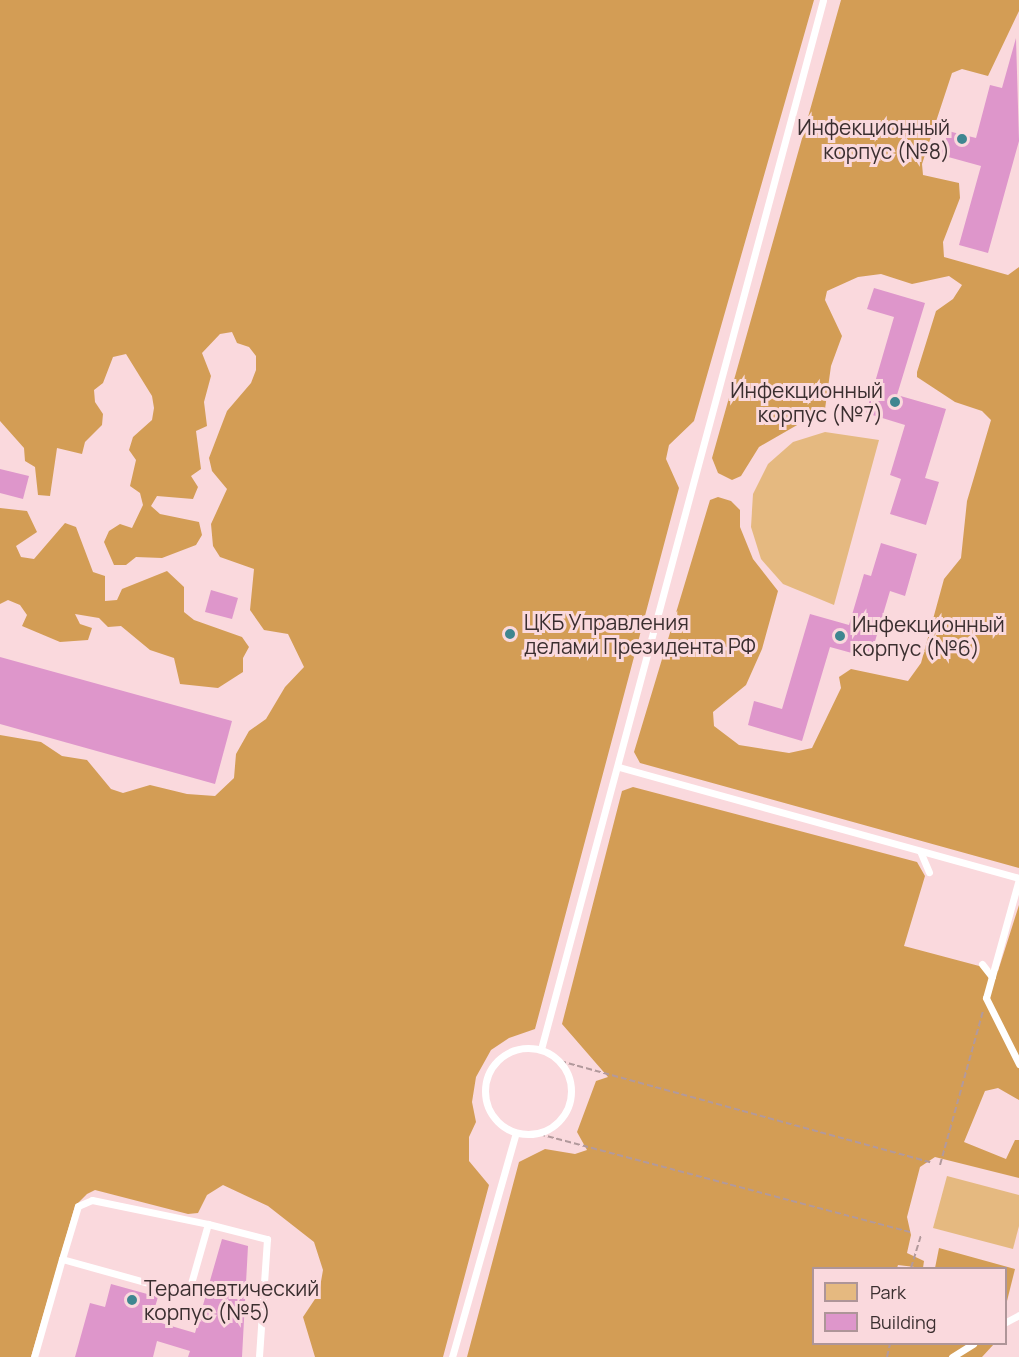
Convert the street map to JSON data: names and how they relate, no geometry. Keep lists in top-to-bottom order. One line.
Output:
{"places":["Инфекционный корпус (№8)","Инфекционный корпус (№7)","ЦКБ Управления делами Президента РФ","Инфекционный корпус (№6)","Терапевтический корпус (№5)"],"legend":["Park","Building"]}
